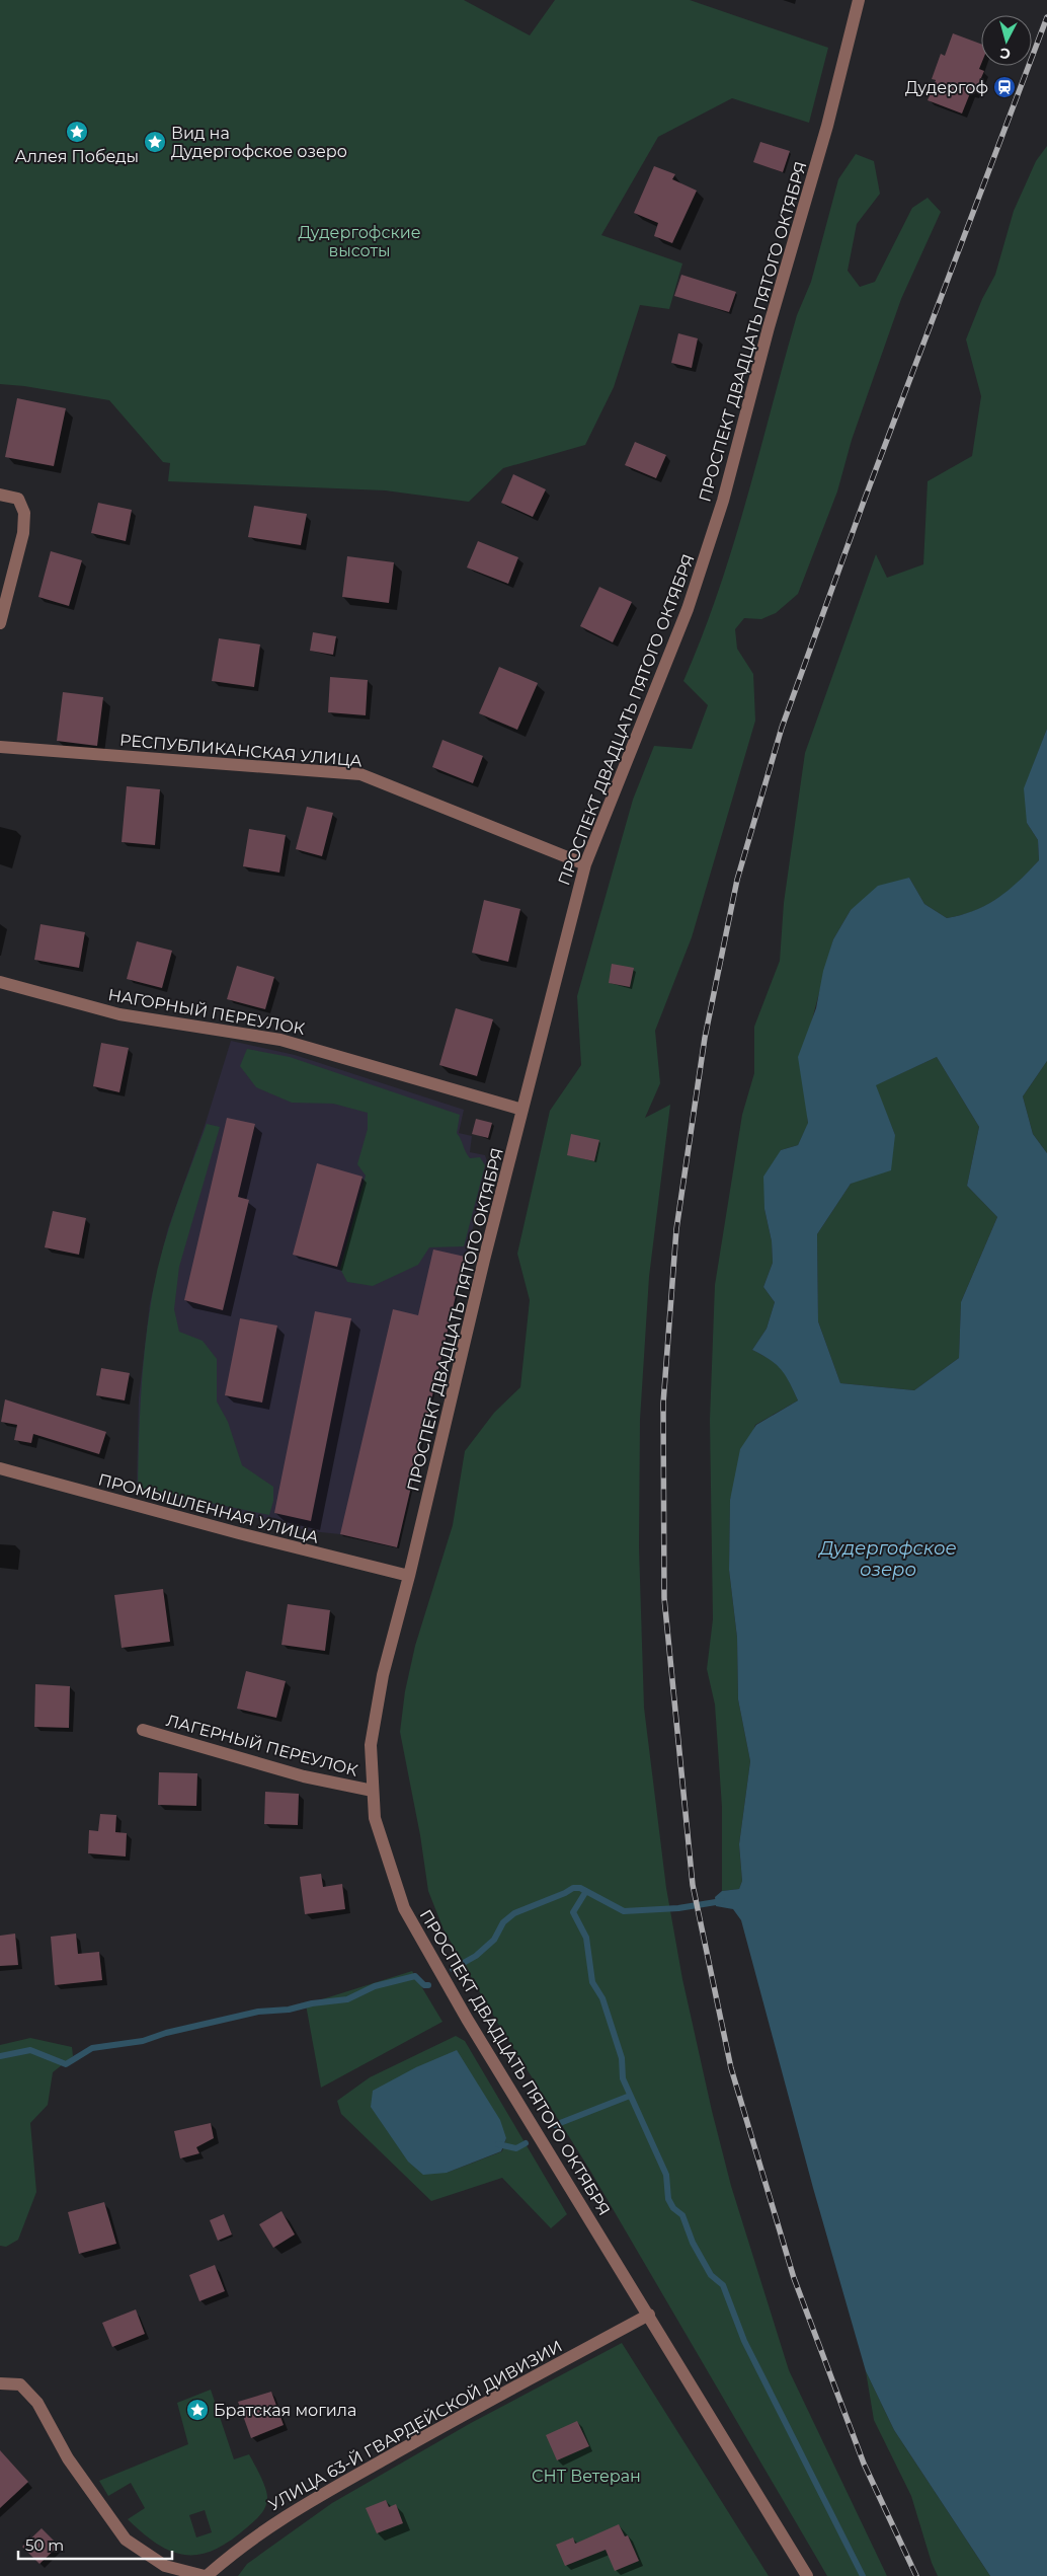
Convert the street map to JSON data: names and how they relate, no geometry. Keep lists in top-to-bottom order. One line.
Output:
{"streets":{"street":["ПРОСПЕКТ ДВАДЦАТЬ ПЯТОГО ОКТЯБРЯ","РЕСПУБЛИКАНСКАЯ УЛИЦА","НАГОРНЫЙ ПЕРЕУЛОК","ПРОМЫШЛЕННАЯ УЛИЦА","ЛАГЕРНЫЙ ПЕРЕУЛОК","УЛИЦА 63-Й ГВАРДЕЙСКОЙ ДИВИЗИИ"]},"crossings":[["ПРОСПЕКТ ДВАДЦАТЬ ПЯТОГО ОКТЯБРЯ","РЕСПУБЛИКАНСКАЯ УЛИЦА"],["ПРОСПЕКТ ДВАДЦАТЬ ПЯТОГО ОКТЯБРЯ","НАГОРНЫЙ ПЕРЕУЛОК"],["ПРОСПЕКТ ДВАДЦАТЬ ПЯТОГО ОКТЯБРЯ","ПРОМЫШЛЕННАЯ УЛИЦА"],["ПРОСПЕКТ ДВАДЦАТЬ ПЯТОГО ОКТЯБРЯ","ЛАГЕРНЫЙ ПЕРЕУЛОК"],["ПРОСПЕКТ ДВАДЦАТЬ ПЯТОГО ОКТЯБРЯ","УЛИЦА 63-Й ГВАРДЕЙСКОЙ ДИВИЗИИ"]],"water":["Дудергофское озеро"],"parks":["Дудергофские высоты","СНТ Ветеран"],"places":{"station":["Дудергоф"],"place":["Аллея Победы","Вид на Дудергофское озеро","Братская могила"]},"scale_bar":"50 m","north":"bottom"}
